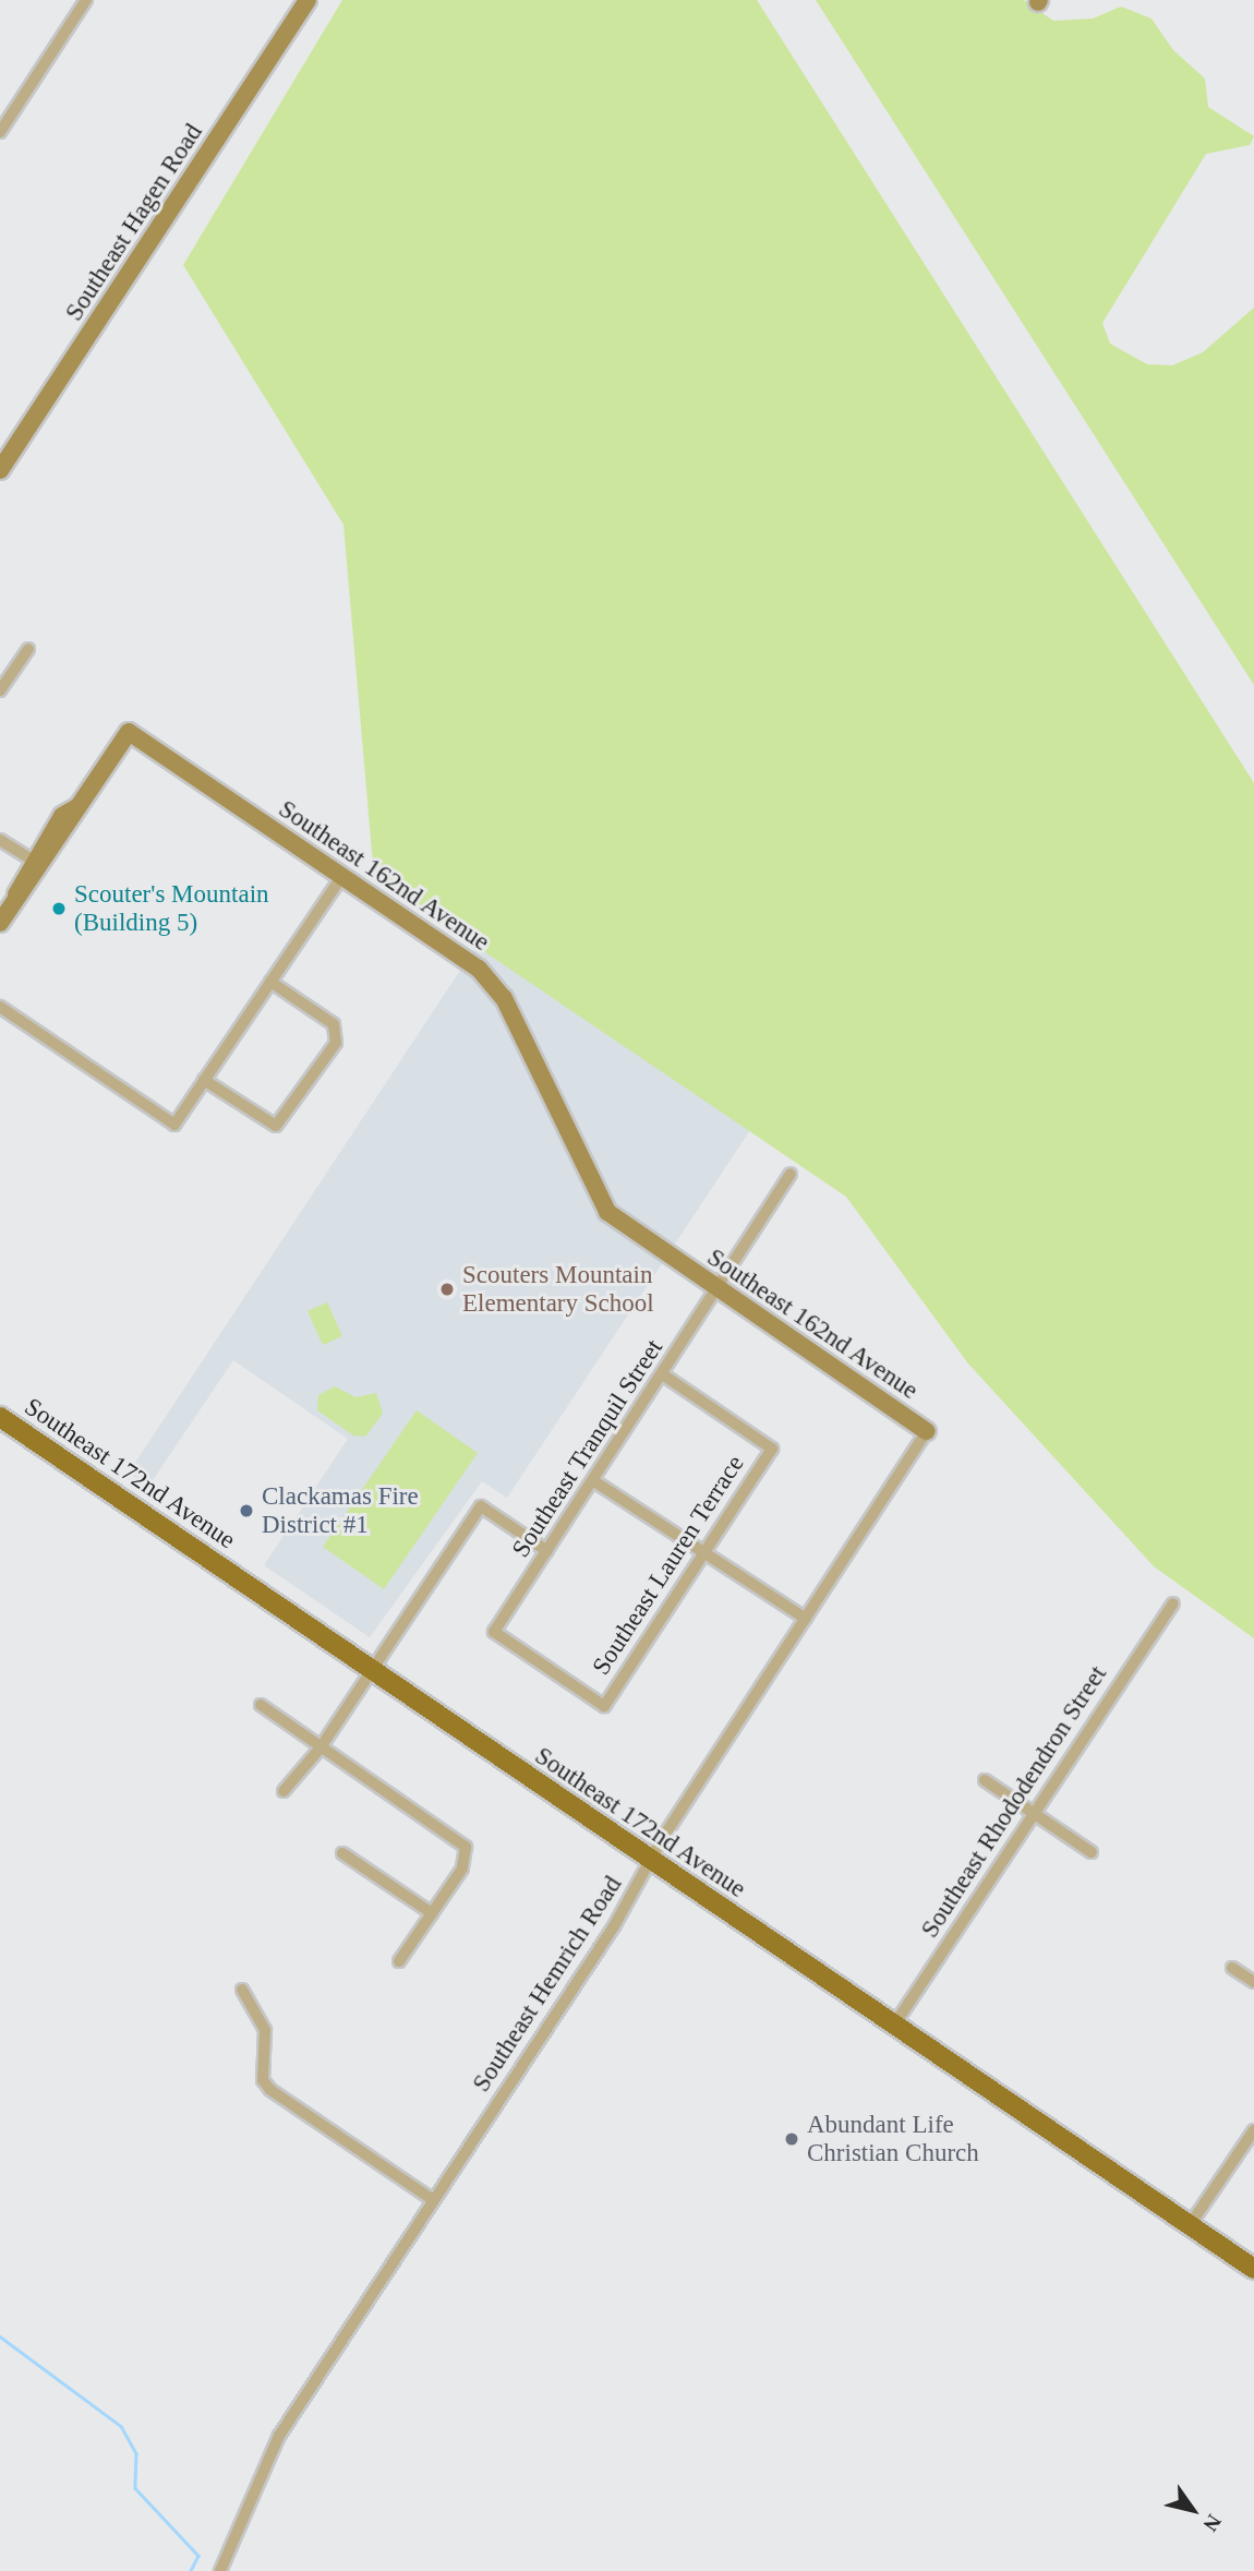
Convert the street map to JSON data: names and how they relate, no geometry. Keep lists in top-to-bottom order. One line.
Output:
{"streets":{"main road":["Southeast 172nd Avenue"],"street":["Southeast Hagen Road","Southeast 162nd Avenue","Southeast Tranquil Street","Southeast Lauren Terrace","Southeast Rhododendron Street","Southeast Hemrich Road"]},"crossings":[["Southeast 162nd Avenue","Southeast Tranquil Street"],["Southeast 162nd Avenue","Southeast Hemrich Road"],["Southeast Tranquil Street","Southeast Lauren Terrace"],["Southeast 172nd Avenue","Southeast Rhododendron Street"],["Southeast 172nd Avenue","Southeast Hemrich Road"]],"places":["Scouter's Mountain (Building 5)","Scouters Mountain Elementary School","Clackamas Fire District #1","Abundant Life Christian Church"],"north":"bottom right"}
